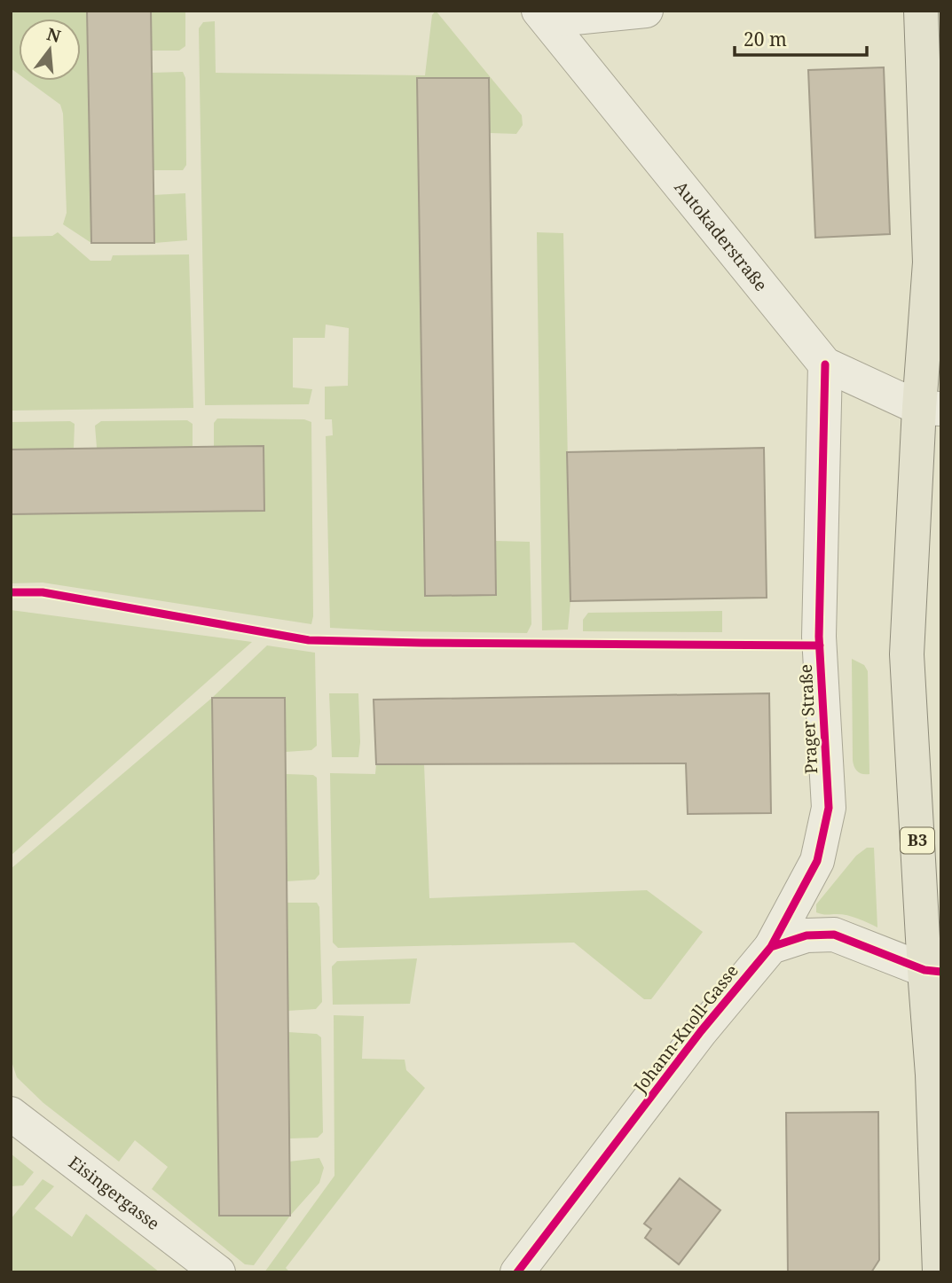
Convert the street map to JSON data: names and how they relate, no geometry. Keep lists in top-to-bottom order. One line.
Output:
{"streets":{"main road":["B3"],"street":["Autokaderstraße","Prager Straße","Johann-Knoll-Gasse","Eisingergasse"]},"crossings":[["Autokaderstraße","Prager Straße"],["Autokaderstraße","B3"],["Prager Straße","Johann-Knoll-Gasse"]],"scale_bar":"20 m","north":"top"}
